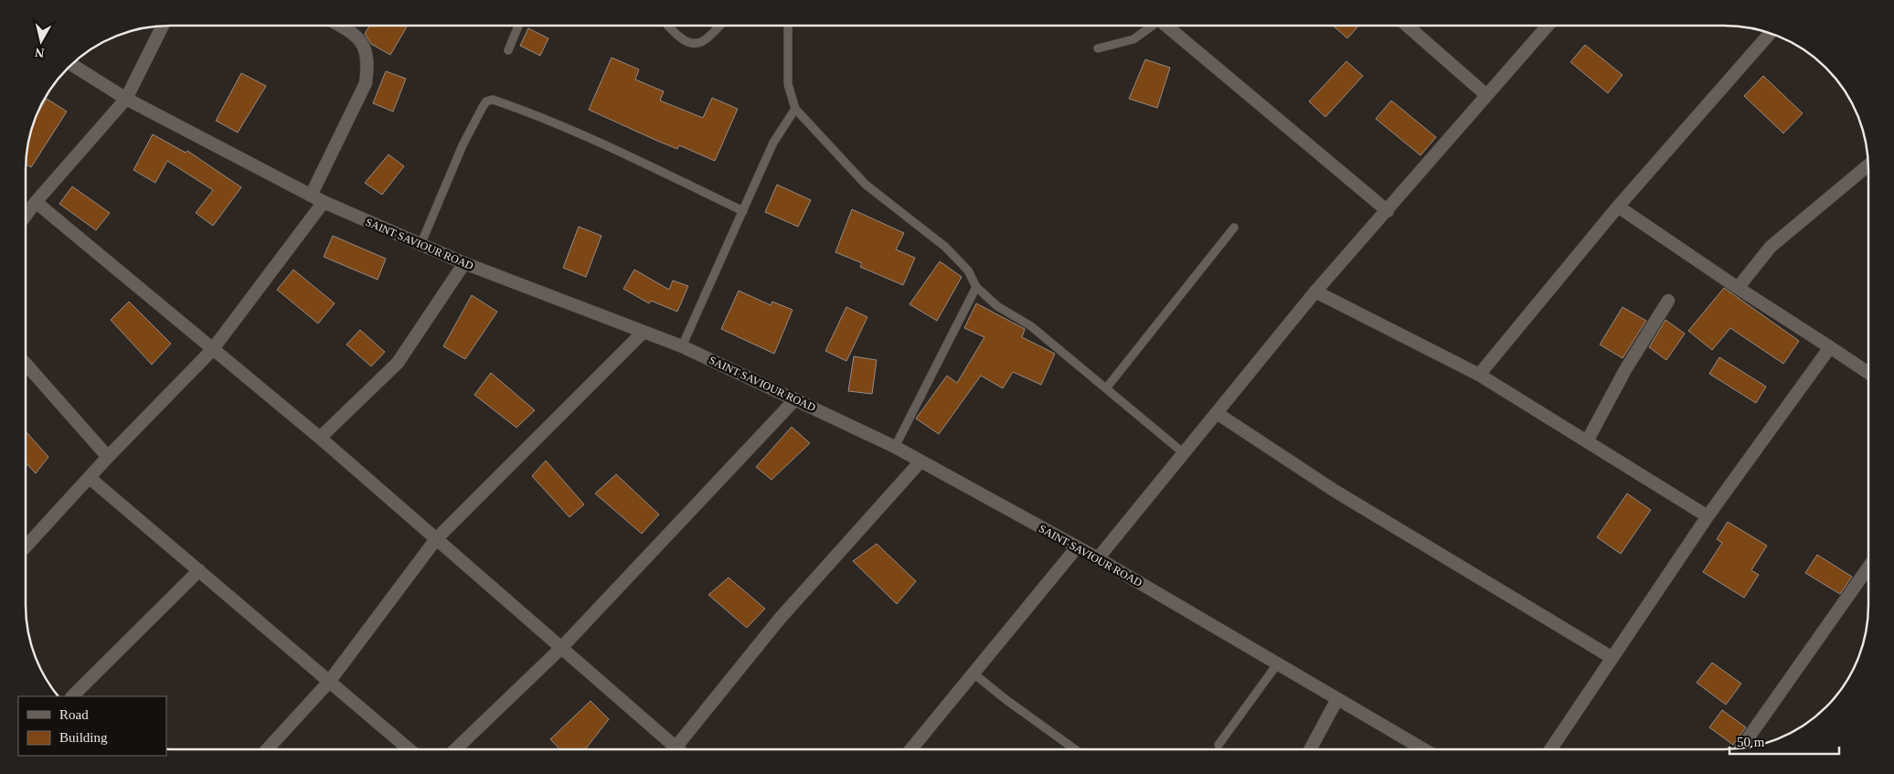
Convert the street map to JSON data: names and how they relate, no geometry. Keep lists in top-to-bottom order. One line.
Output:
{"streets":{"street":["SAINT SAVIOUR ROAD"]},"legend":["Road","Building"],"scale_bar":"50 m","north":"bottom"}
